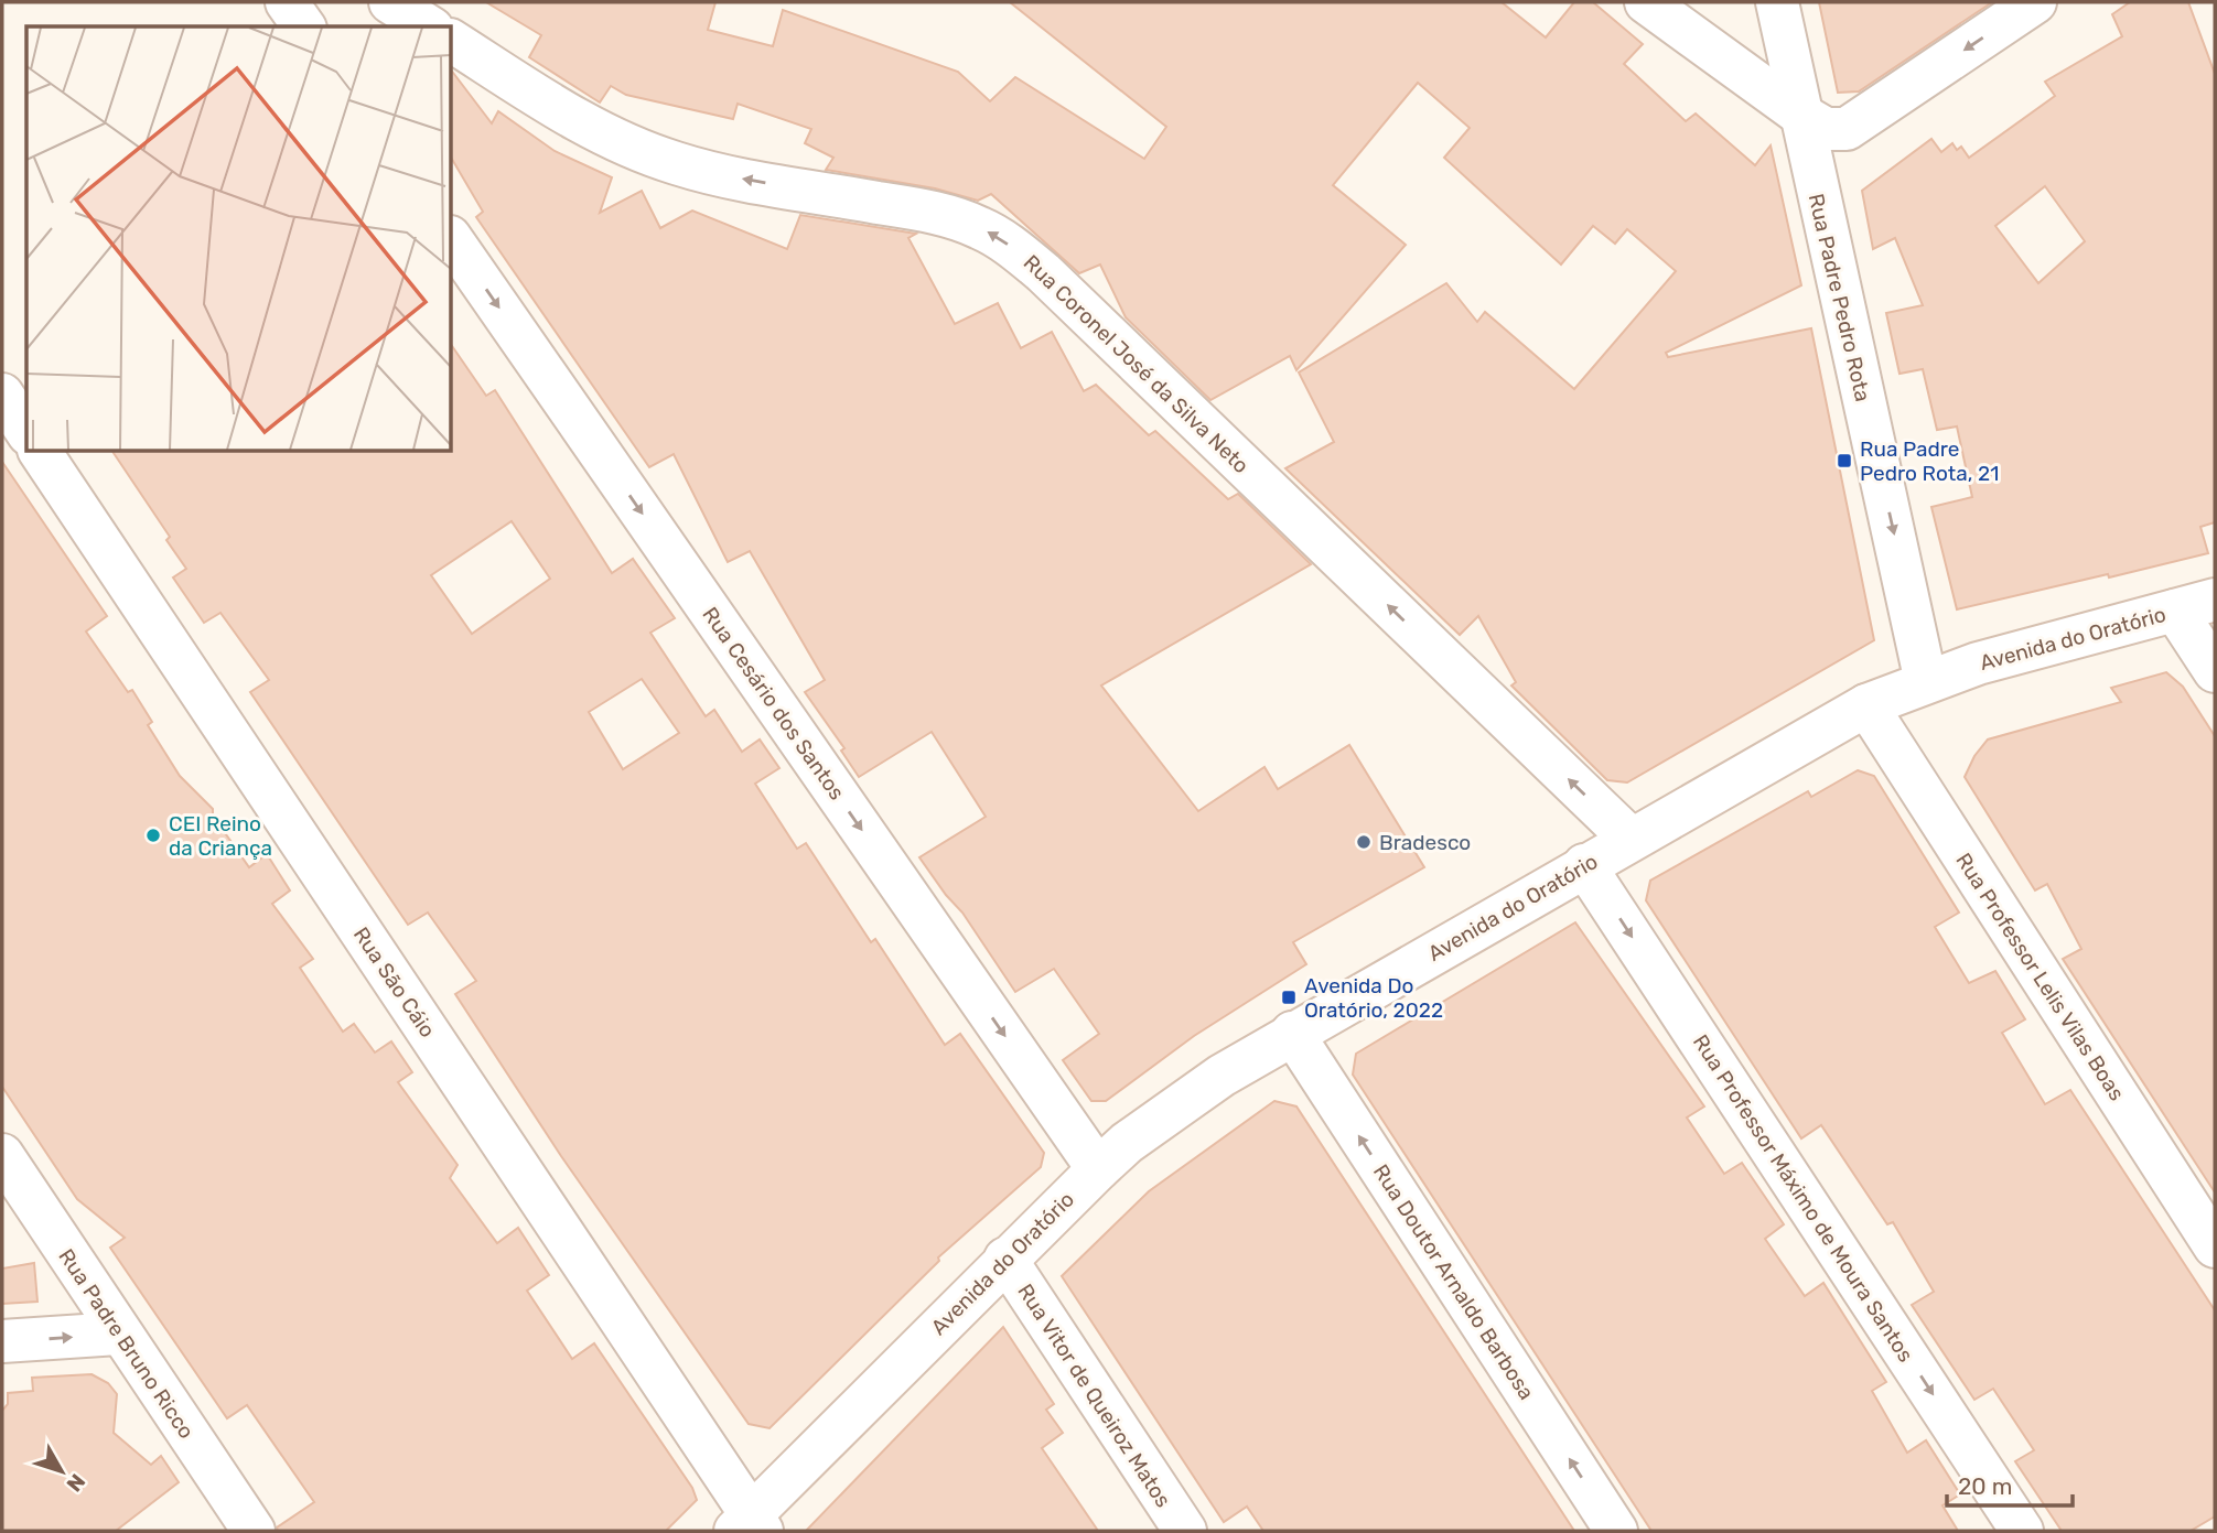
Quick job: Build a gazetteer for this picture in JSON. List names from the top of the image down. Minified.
{"streets":{"street":["Rua Padre Pedro Rota","Rua Coronel José da Silva Neto","Avenida do Oratório","Rua Cesário dos Santos","Rua Professor Lelis Vilas Boas","Rua São Cáio","Rua Professor Máximo de Moura Santos","Rua Doutor Arnaldo Barbosa","Rua Padre Bruno Ricco","Rua Vitor de Queiroz Matos"]},"crossings":[["Rua Padre Pedro Rota","Avenida do Oratório"],["Rua Coronel José da Silva Neto","Avenida do Oratório"],["Avenida do Oratório","Rua Cesário dos Santos"],["Avenida do Oratório","Rua Professor Lelis Vilas Boas"],["Avenida do Oratório","Rua São Cáio"],["Avenida do Oratório","Rua Professor Máximo de Moura Santos"],["Avenida do Oratório","Rua Doutor Arnaldo Barbosa"],["Avenida do Oratório","Rua Vitor de Queiroz Matos"]],"one_way":["Rua Padre Pedro Rota","Rua Coronel José da Silva Neto","Rua Cesário dos Santos","Rua Professor Máximo de Moura Santos","Rua Doutor Arnaldo Barbosa"],"places":{"transit":["Rua Padre Pedro Rota, 21","Avenida Do Oratório, 2022"],"other":["CEI Reino da Criança","Bradesco"]},"scale_bar":"20 m","north":"bottom right"}
